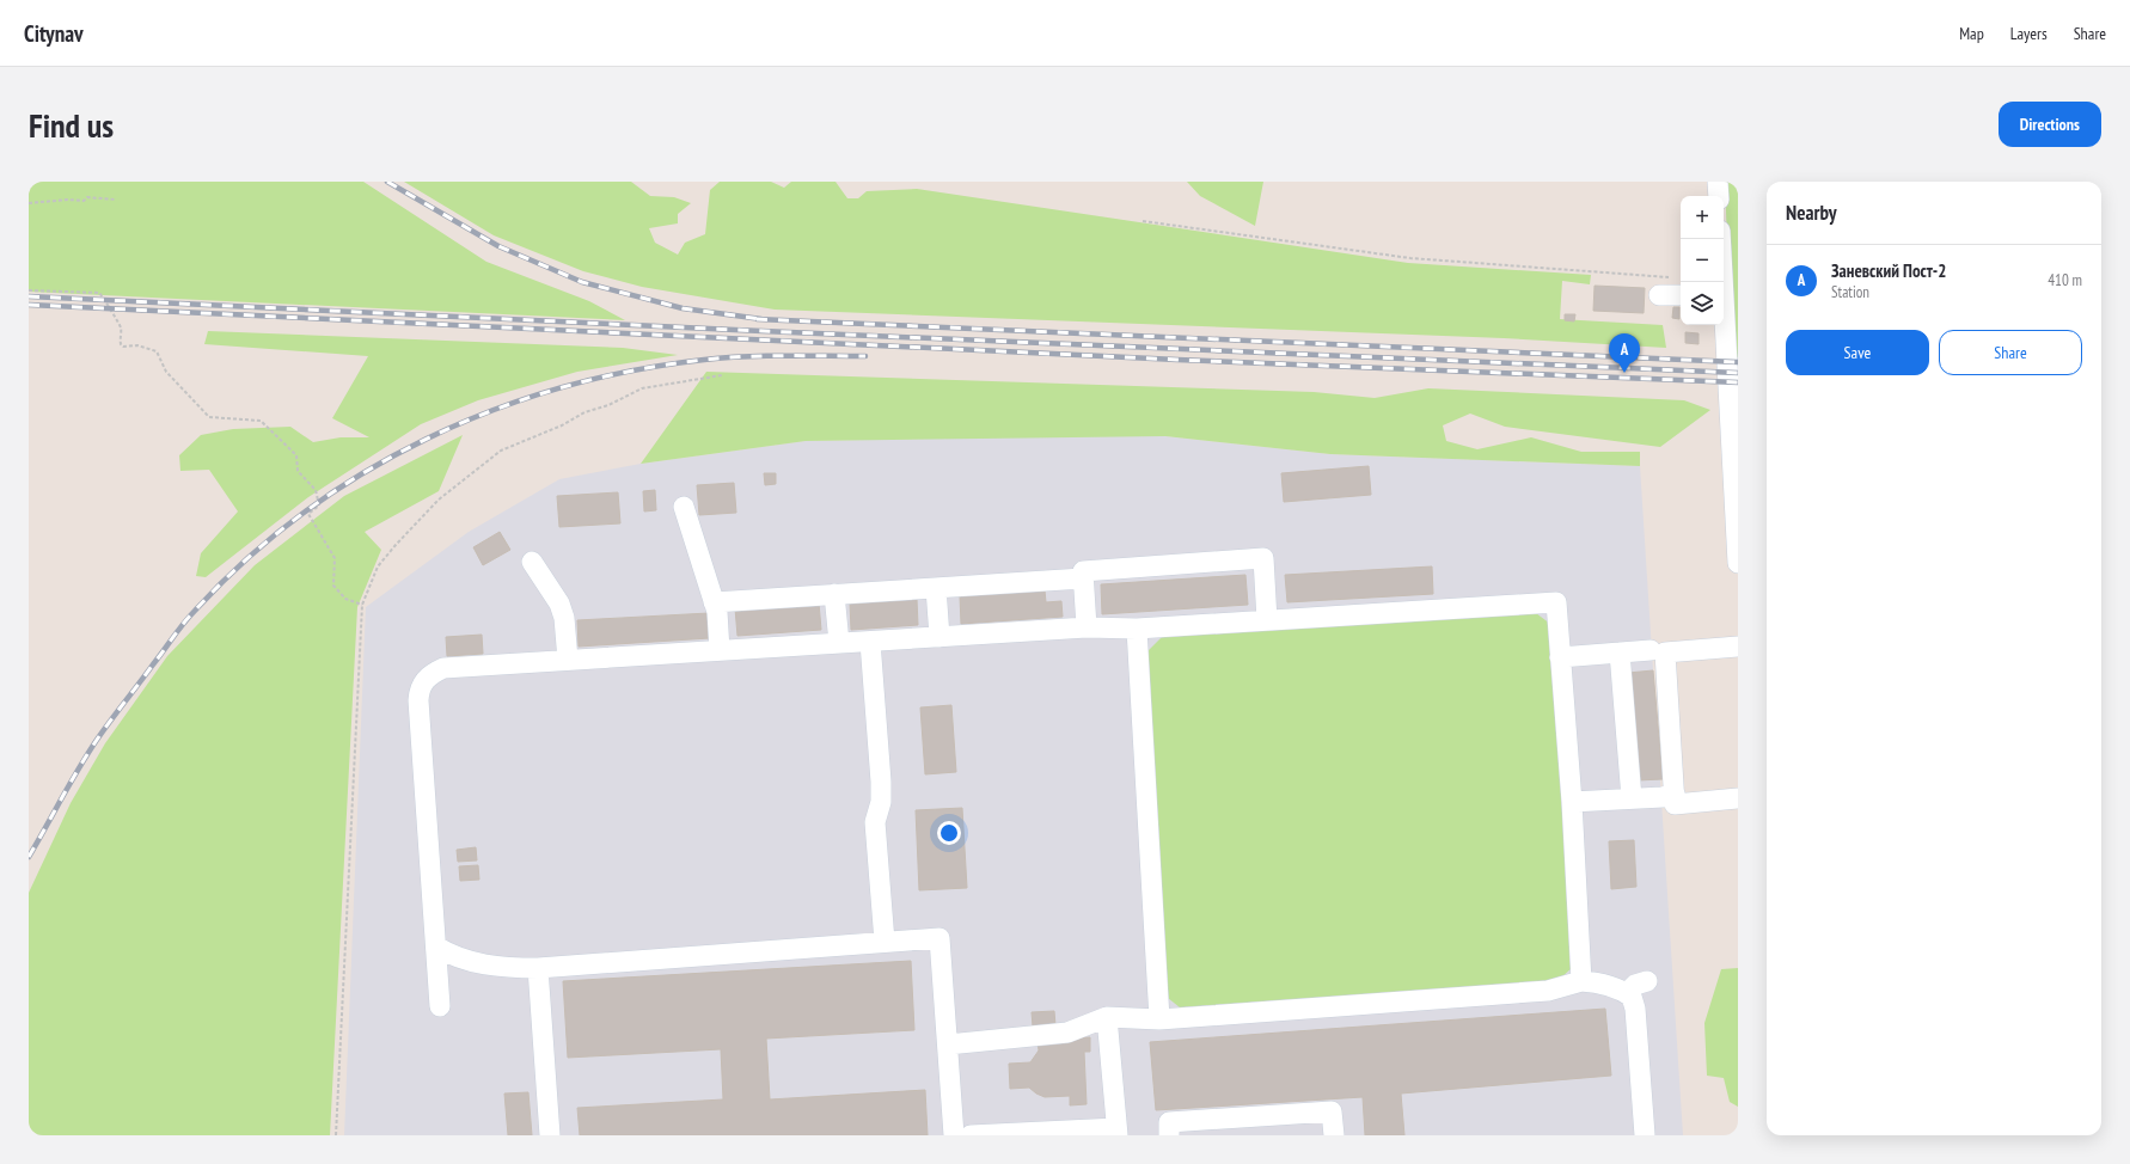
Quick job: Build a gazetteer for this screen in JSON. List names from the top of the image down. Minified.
{"page":{"header":"Citynav","nav":["Map","Layers","Share"],"buttons":["Directions",["Save","Share"]],"title":"Find us","heading":"Nearby","map_buttons":["+","−"],"list":[{"mark":"A","name":"Заневский Пост-2","note":"Station","value":"410 m"}],"pins":"A"}}
